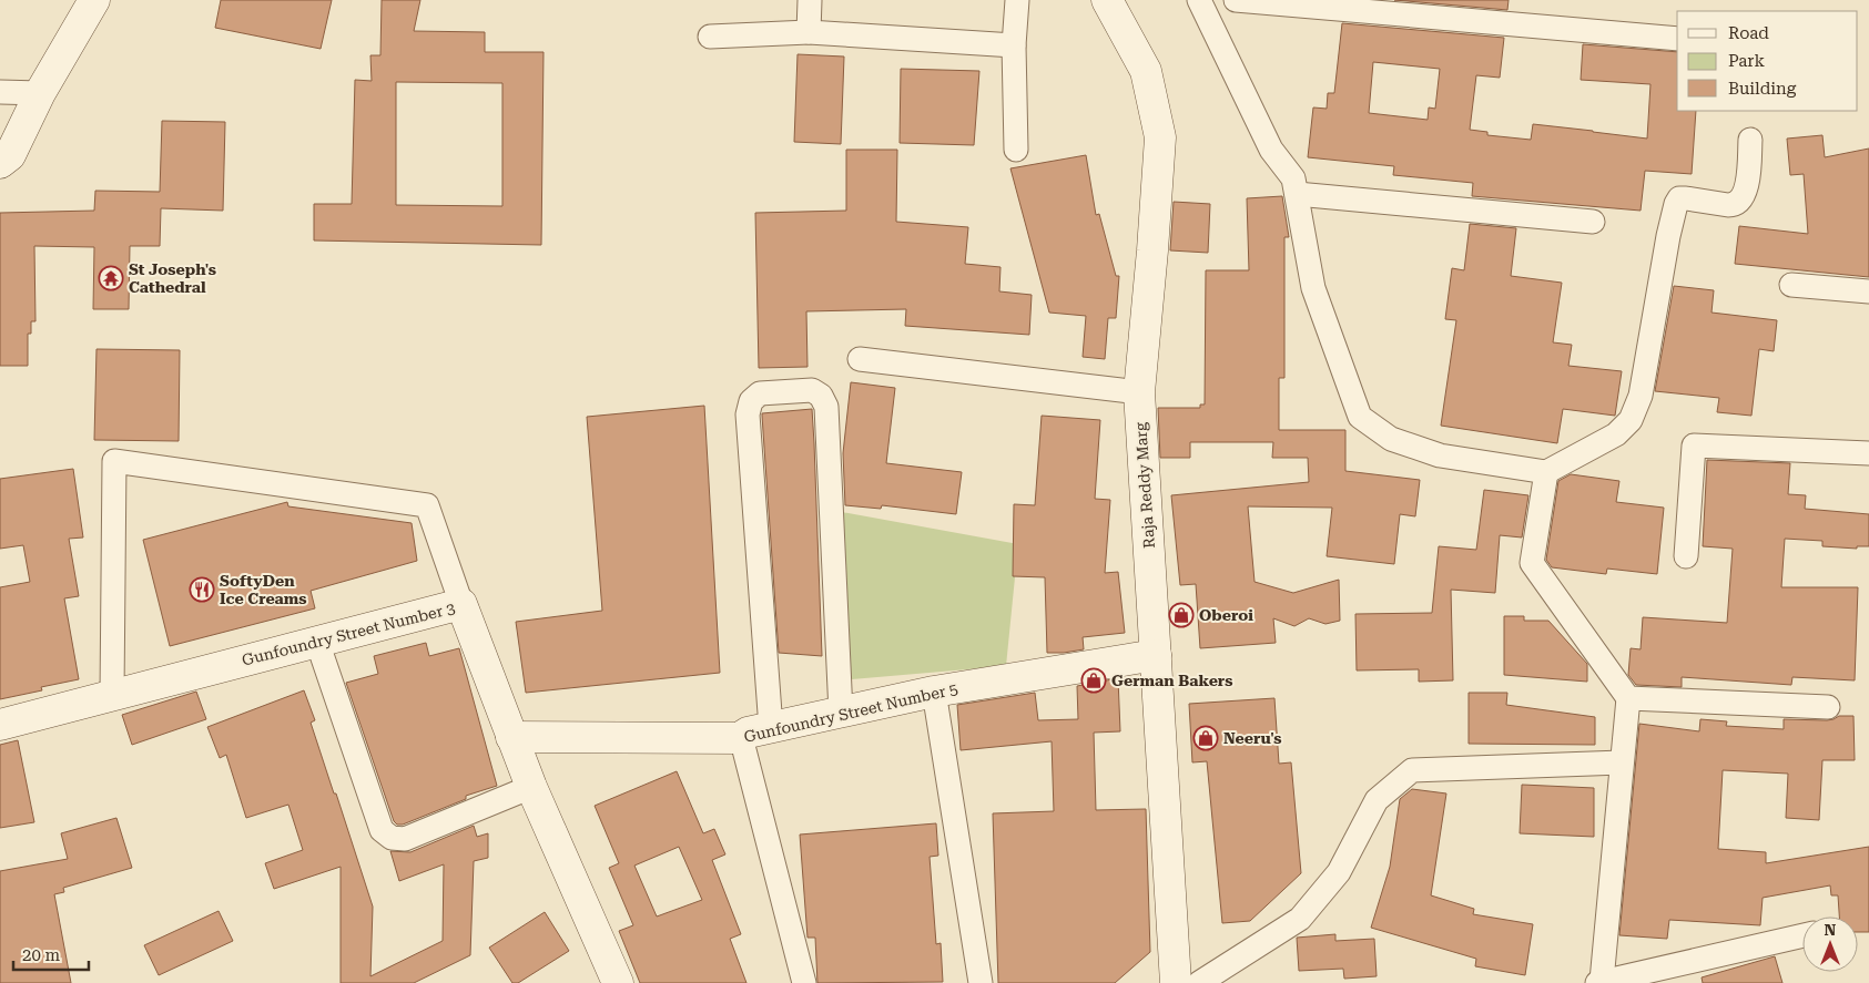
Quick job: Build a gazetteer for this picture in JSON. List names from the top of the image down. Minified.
{"streets":{"street":["Raja Reddy Marg","Gunfoundry Street Number 3","Gunfoundry Street Number 5"]},"crossings":[["Raja Reddy Marg","Gunfoundry Street Number 5"],["Gunfoundry Street Number 3","Gunfoundry Street Number 5"]],"places":{"temple":["St Joseph's Cathedral"],"restaurant":["SoftyDen Ice Creams"],"shop":["Oberoi","German Bakers","Neeru's"]},"legend":["Road","Park","Building"],"scale_bar":"20 m","north":"top"}
